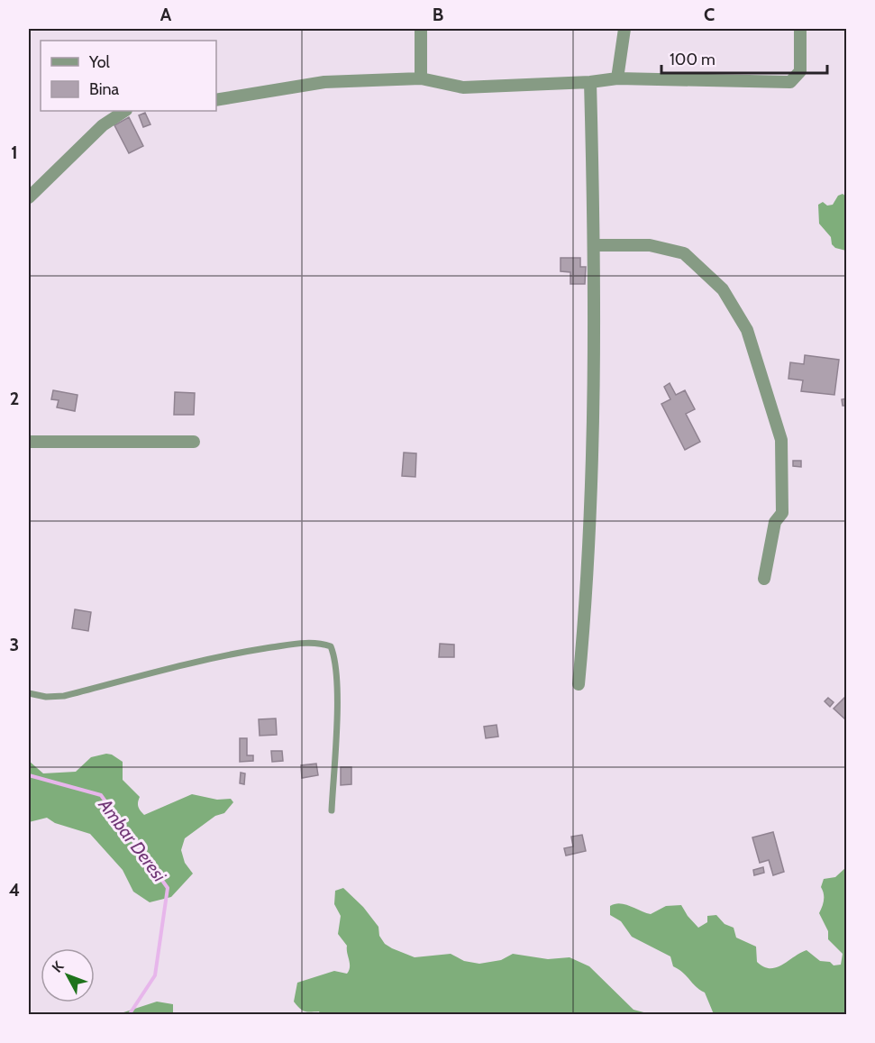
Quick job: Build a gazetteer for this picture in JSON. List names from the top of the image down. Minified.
{"water":["Ambar Deresi"],"legend":["Yol","Bina"],"scale_bar":"100 m","north":"top left","grid":{"columns":["A","B","C"],"rows":["1","2","3","4"]}}
